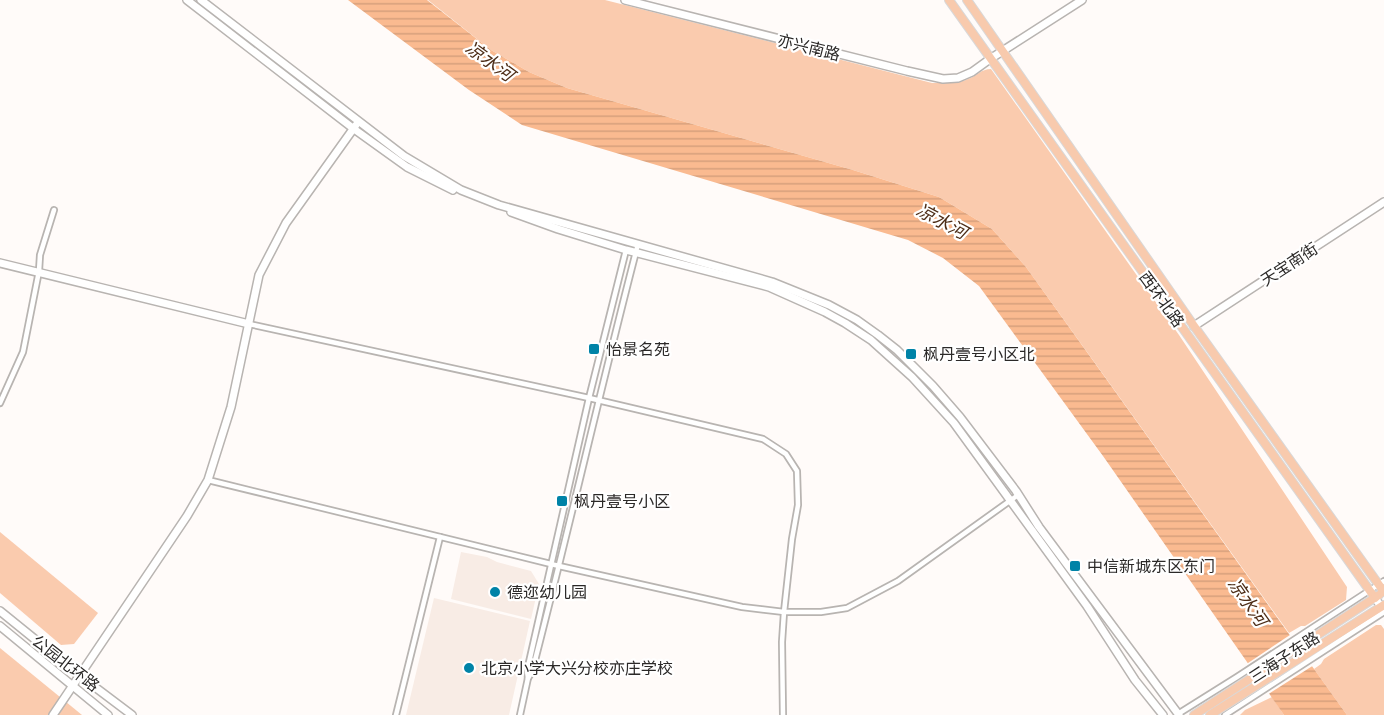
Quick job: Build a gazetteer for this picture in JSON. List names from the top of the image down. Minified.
{"streets":{"main road":["西环北路","三海子东路"],"street":["亦兴南路","天宝南街","公园北环路"]},"crossings":[["亦兴南路","西环北路"],["天宝南街","西环北路"],["西环北路","三海子东路"]],"water":["凉水河"],"places":{"transit":["怡景名苑","枫丹壹号小区北","枫丹壹号小区","中信新城东区东门"],"other":["德迩幼儿园","北京小学大兴分校亦庄学校"]}}
